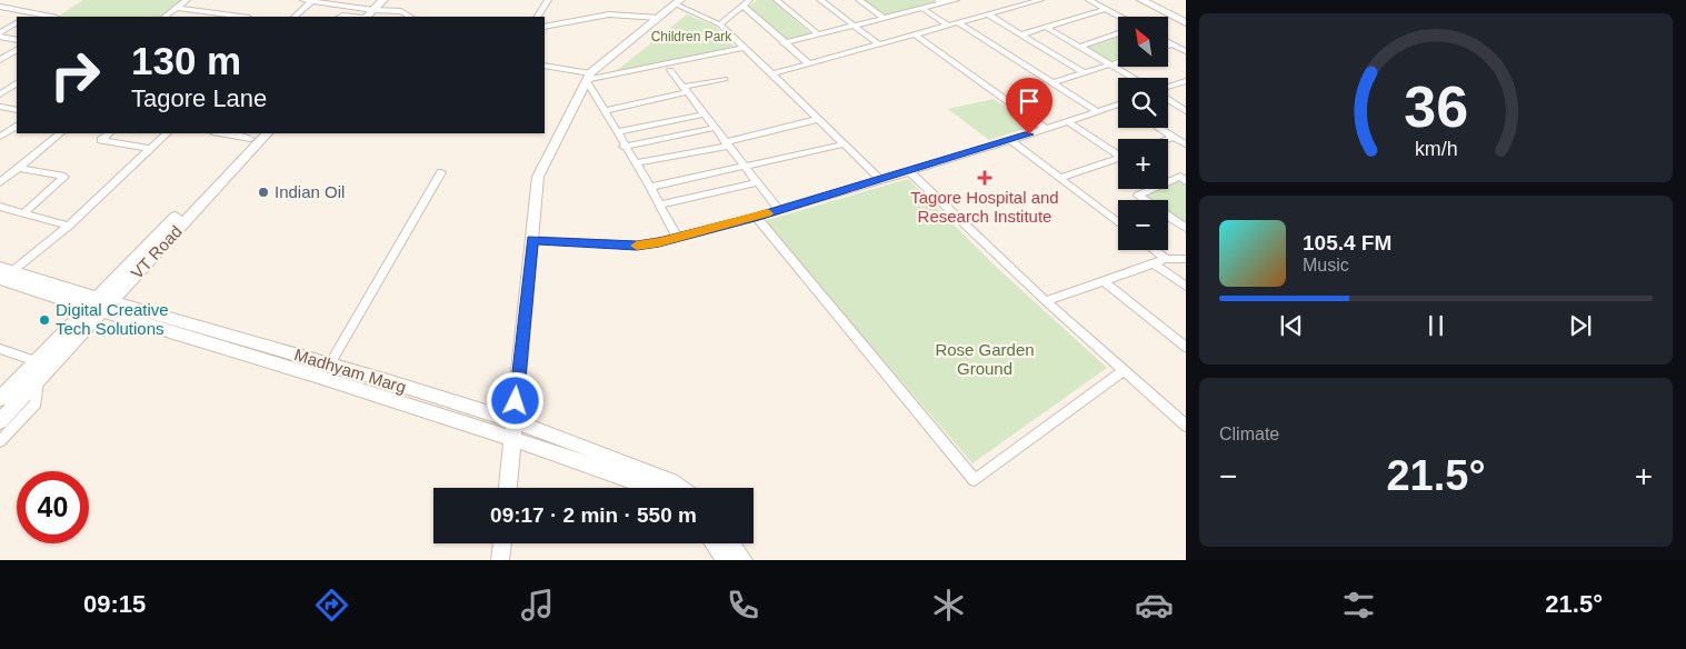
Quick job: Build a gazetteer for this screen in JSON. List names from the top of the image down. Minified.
{"streets":{"street":["VT Road","Madhyam Marg"]},"crossings":[["VT Road","Madhyam Marg"]],"parks":["Children Park","Rose Garden Ground"],"places":{"health":["Tagore Hospital and Research Institute"],"other":["Indian Oil","Digital Creative Tech Solutions"]},"north":"top left","page":{"map_buttons":["+","−"],"turn":["130 m","Tagore Lane"],"song":["105.4 FM","Music"],"tile":"Climate","heat":["−","21.5°","+"],"limit":"40","trip":"09:17 · 2 min · 550 m","tabs":["09:15","21.5°"],"gauge":["36","km/h"]}}
